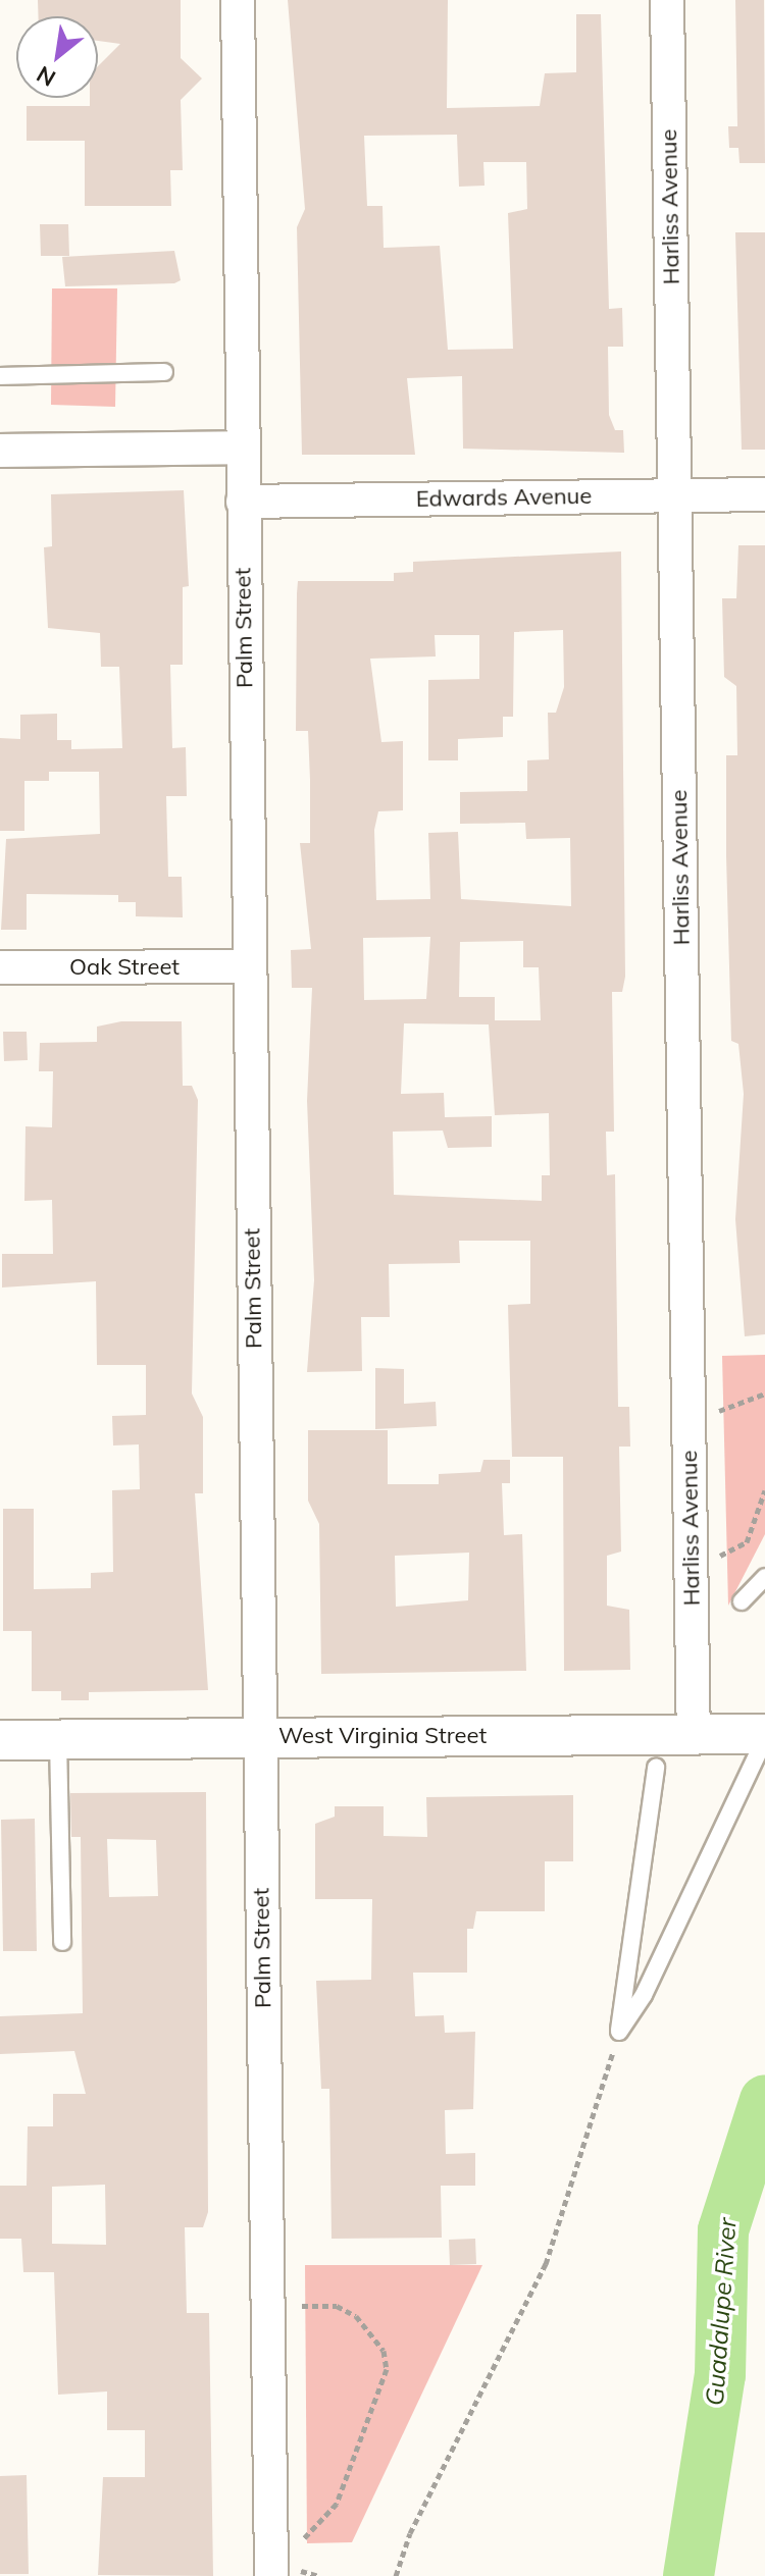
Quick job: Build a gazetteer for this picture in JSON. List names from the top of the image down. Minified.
{"streets":{"street":["Harliss Avenue","Edwards Avenue","Palm Street","Oak Street","West Virginia Street"]},"crossings":[["Harliss Avenue","Edwards Avenue"],["Harliss Avenue","West Virginia Street"],["Edwards Avenue","Palm Street"],["Palm Street","Oak Street"],["Palm Street","West Virginia Street"]],"water":["Guadalupe River"],"north":"bottom left"}
